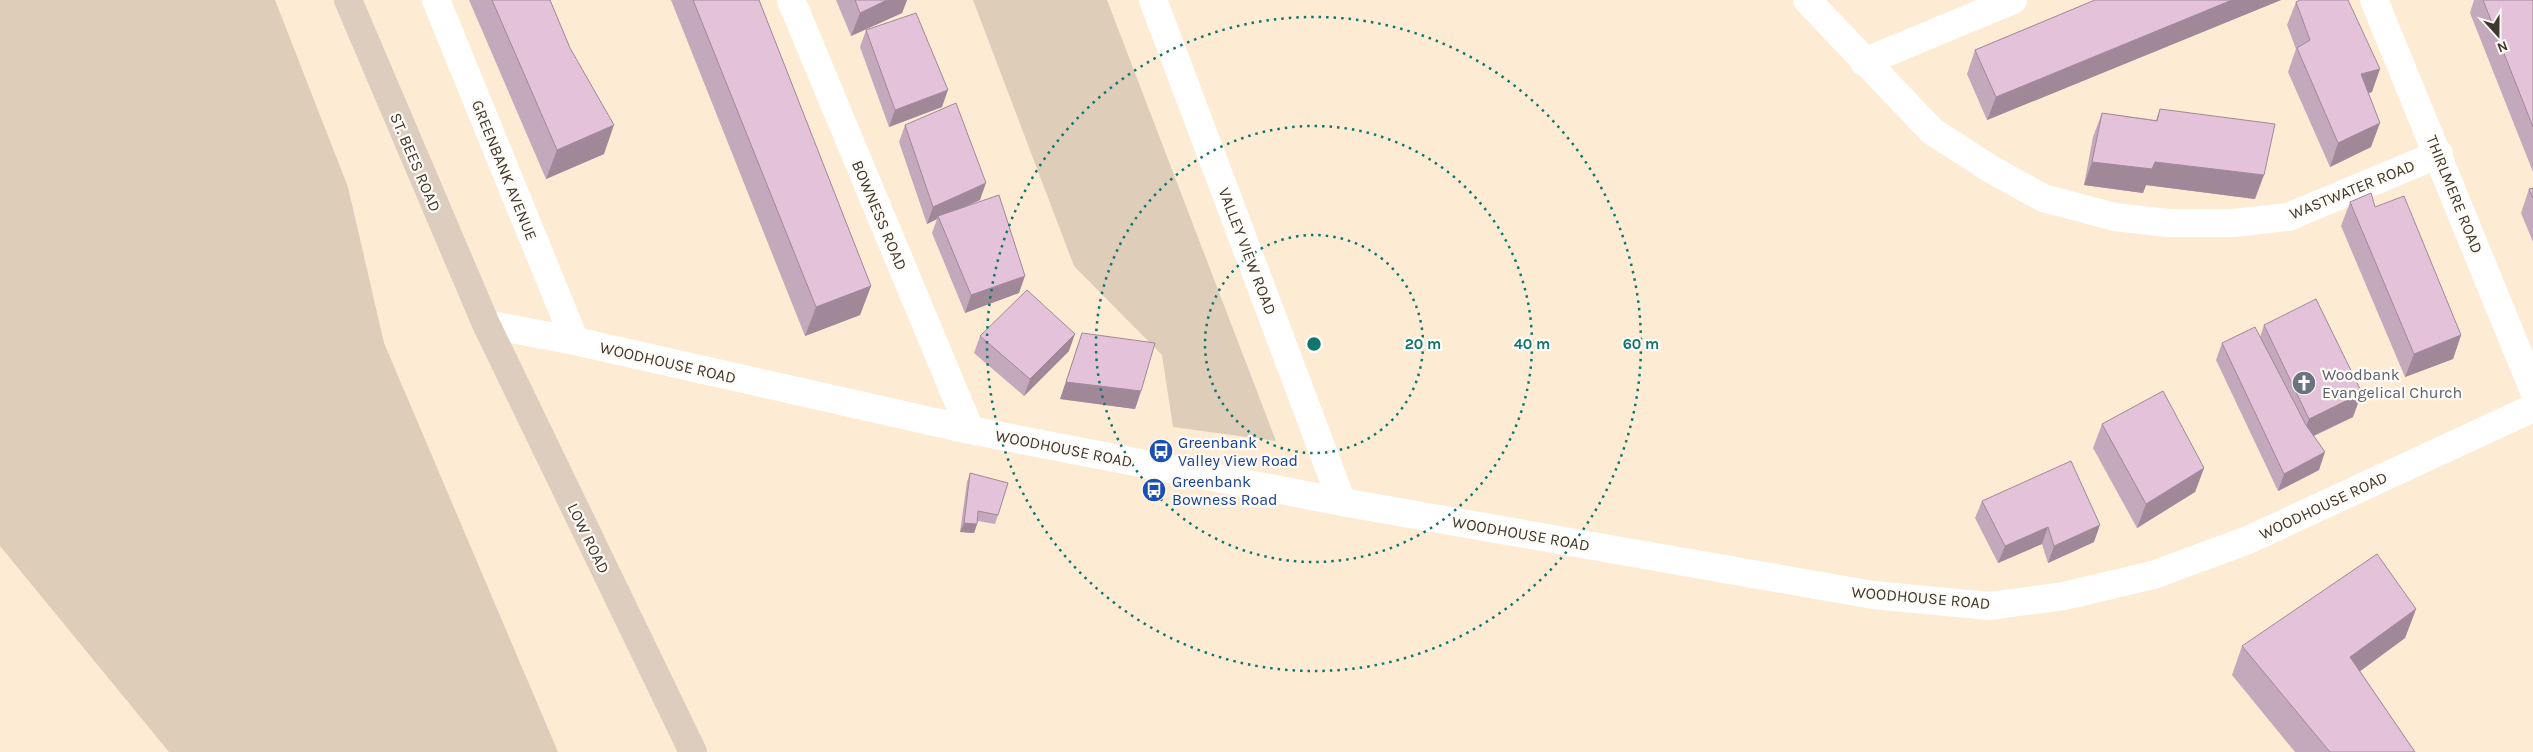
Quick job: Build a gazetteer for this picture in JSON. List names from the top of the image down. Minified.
{"streets":{"main road":["ST. BEES ROAD","LOW ROAD"],"street":["GREENBANK AVENUE","WASTWATER ROAD","THIRLMERE ROAD","BOWNESS ROAD","VALLEY VIEW ROAD","WOODHOUSE ROAD"]},"crossings":[["ST. BEES ROAD","WOODHOUSE ROAD"],["ST. BEES ROAD","LOW ROAD"],["GREENBANK AVENUE","WOODHOUSE ROAD"],["WASTWATER ROAD","THIRLMERE ROAD"],["BOWNESS ROAD","WOODHOUSE ROAD"],["VALLEY VIEW ROAD","WOODHOUSE ROAD"],["WOODHOUSE ROAD","LOW ROAD"]],"places":{"church":["Woodbank Evangelical Church"],"bus stop":["Greenbank Valley View Road","Greenbank Bowness Road"]},"north":"bottom","rings":["20 m","40 m","60 m"]}
